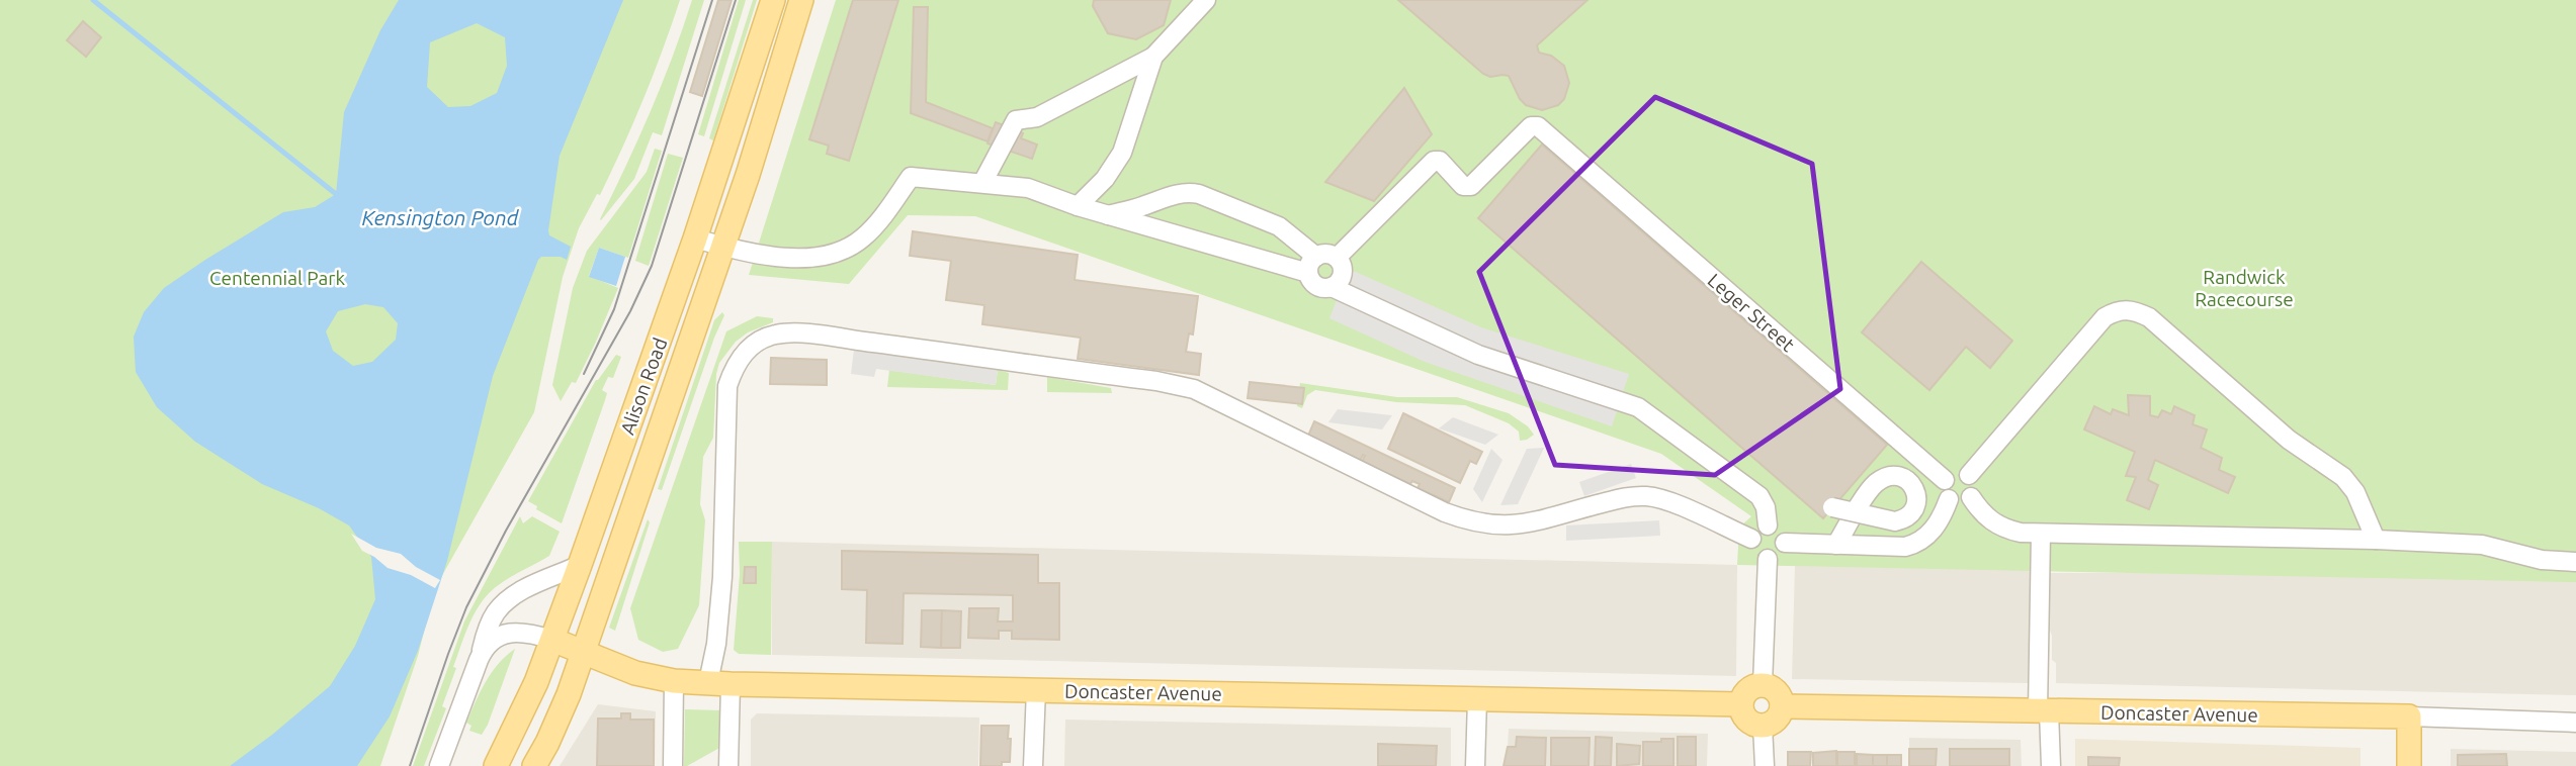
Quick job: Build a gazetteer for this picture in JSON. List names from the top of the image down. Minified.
{"streets":{"main road":["Alison Road","Doncaster Avenue"],"street":["Leger Street"]},"crossings":[["Alison Road","Doncaster Avenue"]],"water":["Kensington Pond"],"parks":["Randwick Racecourse","Centennial Park"]}
